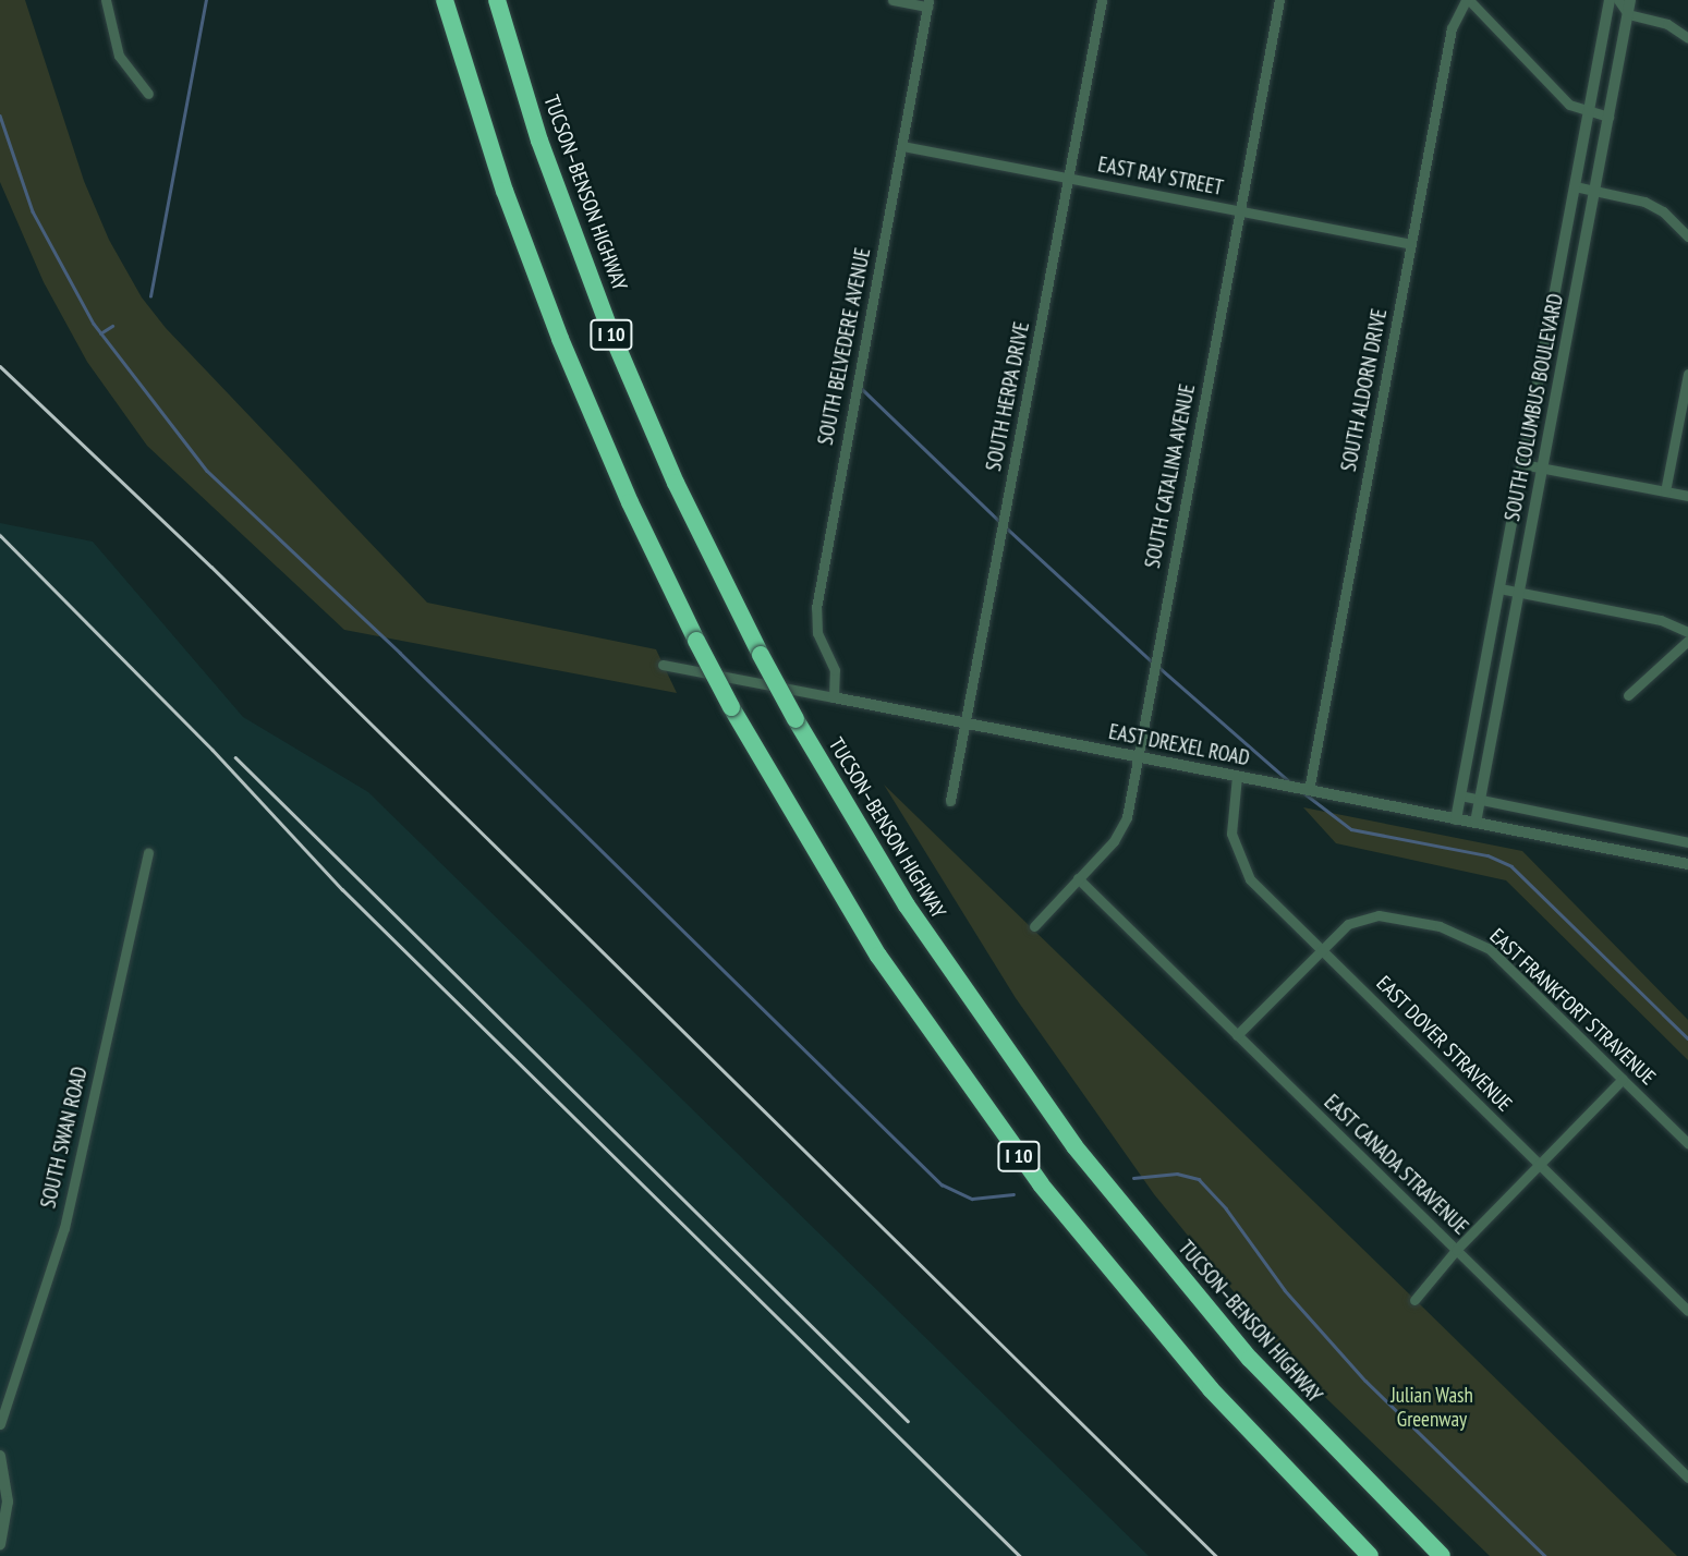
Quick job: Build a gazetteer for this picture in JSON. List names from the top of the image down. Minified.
{"streets":{"highway":["TUCSON–BENSON HIGHWAY","I 10"],"street":["EAST RAY STREET","SOUTH BELVEDERE AVENUE","SOUTH ALDORN DRIVE","SOUTH HERPA DRIVE","SOUTH COLUMBUS BOULEVARD","SOUTH CATALINA AVENUE","EAST DREXEL ROAD","EAST FRANKFORT STRAVENUE","EAST DOVER STRAVENUE","SOUTH SWAN ROAD","EAST CANADA STRAVENUE"]},"crossings":[["EAST RAY STREET","SOUTH BELVEDERE AVENUE"],["EAST RAY STREET","SOUTH ALDORN DRIVE"],["EAST RAY STREET","SOUTH HERPA DRIVE"],["EAST RAY STREET","SOUTH CATALINA AVENUE"],["SOUTH BELVEDERE AVENUE","EAST DREXEL ROAD"],["SOUTH ALDORN DRIVE","EAST DREXEL ROAD"],["SOUTH HERPA DRIVE","EAST DREXEL ROAD"],["SOUTH COLUMBUS BOULEVARD","EAST DREXEL ROAD"],["SOUTH CATALINA AVENUE","EAST DREXEL ROAD"],["SOUTH CATALINA AVENUE","EAST CANADA STRAVENUE"],["EAST DREXEL ROAD","EAST DOVER STRAVENUE"],["EAST FRANKFORT STRAVENUE","EAST DOVER STRAVENUE"],["EAST FRANKFORT STRAVENUE","EAST CANADA STRAVENUE"]],"parks":["Julian Wash Greenway"]}
